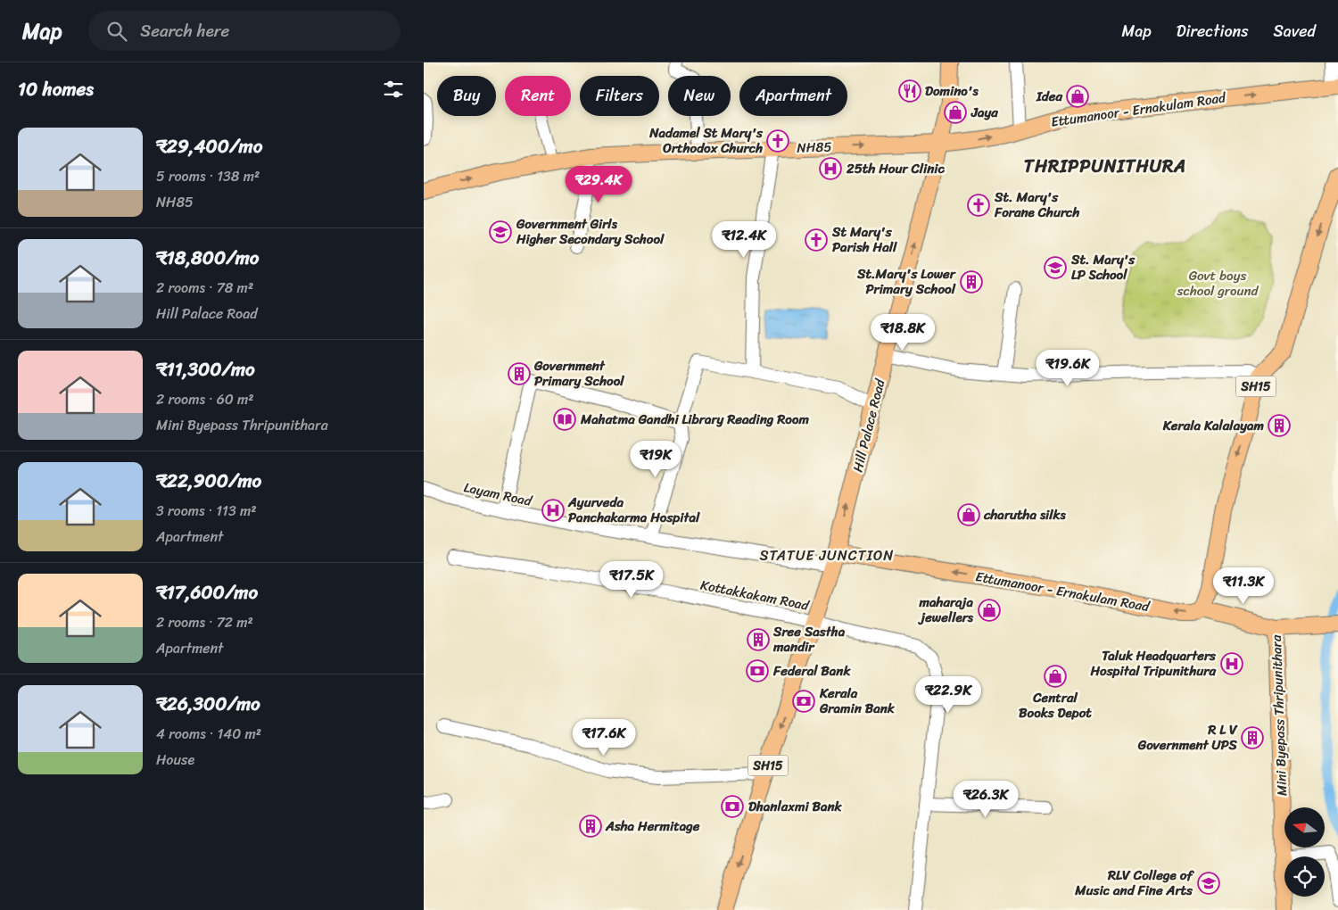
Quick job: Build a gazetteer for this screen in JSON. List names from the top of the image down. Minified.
{"streets":{"main road":["Ettumanoor - Ernakulam Road","NH85","SH15","Hill Palace Road","Mini Byepass Thripunithara"],"street":["Layam Road","Kottakkakam Road"]},"crossings":[["Ettumanoor - Ernakulam Road","NH85"],["Ettumanoor - Ernakulam Road","SH15"],["Ettumanoor - Ernakulam Road","Hill Palace Road"],["Ettumanoor - Ernakulam Road","Layam Road"],["Ettumanoor - Ernakulam Road","Mini Byepass Thripunithara"],["NH85","Hill Palace Road"],["SH15","Hill Palace Road"],["SH15","Layam Road"],["SH15","Kottakkakam Road"],["SH15","Mini Byepass Thripunithara"],["Hill Palace Road","Layam Road"]],"one_way":["NH85","Hill Palace Road"],"districts":["THRIPPUNITHURA","STATUE JUNCTION"],"parks":["Govt boys school ground"],"places":{"restaurant":["Domino's"],"shop":["Idea","Jaya","charutha silks","maharaja jewellers","Central Books Depot"],"church":["Nadamel St Mary's Orthodox Church","St. Mary's Forane Church","St Mary's Parish Hall"],"hospital":["25th Hour Clinic","Ayurveda Panchakarma Hospital","Taluk Headquarters Hospital Tripunithura"],"school or university":["Government Girls Higher Secondary School","St. Mary's LP School","RLV College of Music and Fine Arts"],"building":["St.Mary's Lower Primary School","Government Primary School","Kerala Kalalayam","Sree Sastha mandir","R L V Government UPS","Asha Hermitage"],"library":["Mahatma Gandhi Library Reading Room"],"bank":["Federal Bank","Kerala Gramin Bank","Dhanlaxmi Bank"]},"north":"left","page":{"header":"Map","search":"Search here","nav":["Map","Directions","Saved"],"heading":"10 homes","chip":["Buy","Rent","Filters","New","Apartment"],"list":[{"name":"₹29,400/mo","note":"5 rooms · 138 m² · NH85"},{"name":"₹18,800/mo","note":"2 rooms · 78 m² · Hill Palace Road"},{"name":"₹11,300/mo","note":"2 rooms · 60 m² · Mini Byepass Thripunithara"},{"name":"₹22,900/mo","note":"3 rooms · 113 m² · Apartment"},{"name":"₹17,600/mo","note":"2 rooms · 72 m² · Apartment"},{"name":"₹26,300/mo","note":"4 rooms · 140 m² · House"}],"price":["₹29.4K","₹12.4K","₹18.8K","₹19.6K","₹19K","₹17.5K","₹11.3K","₹22.9K","₹17.6K","₹26.3K"]}}
